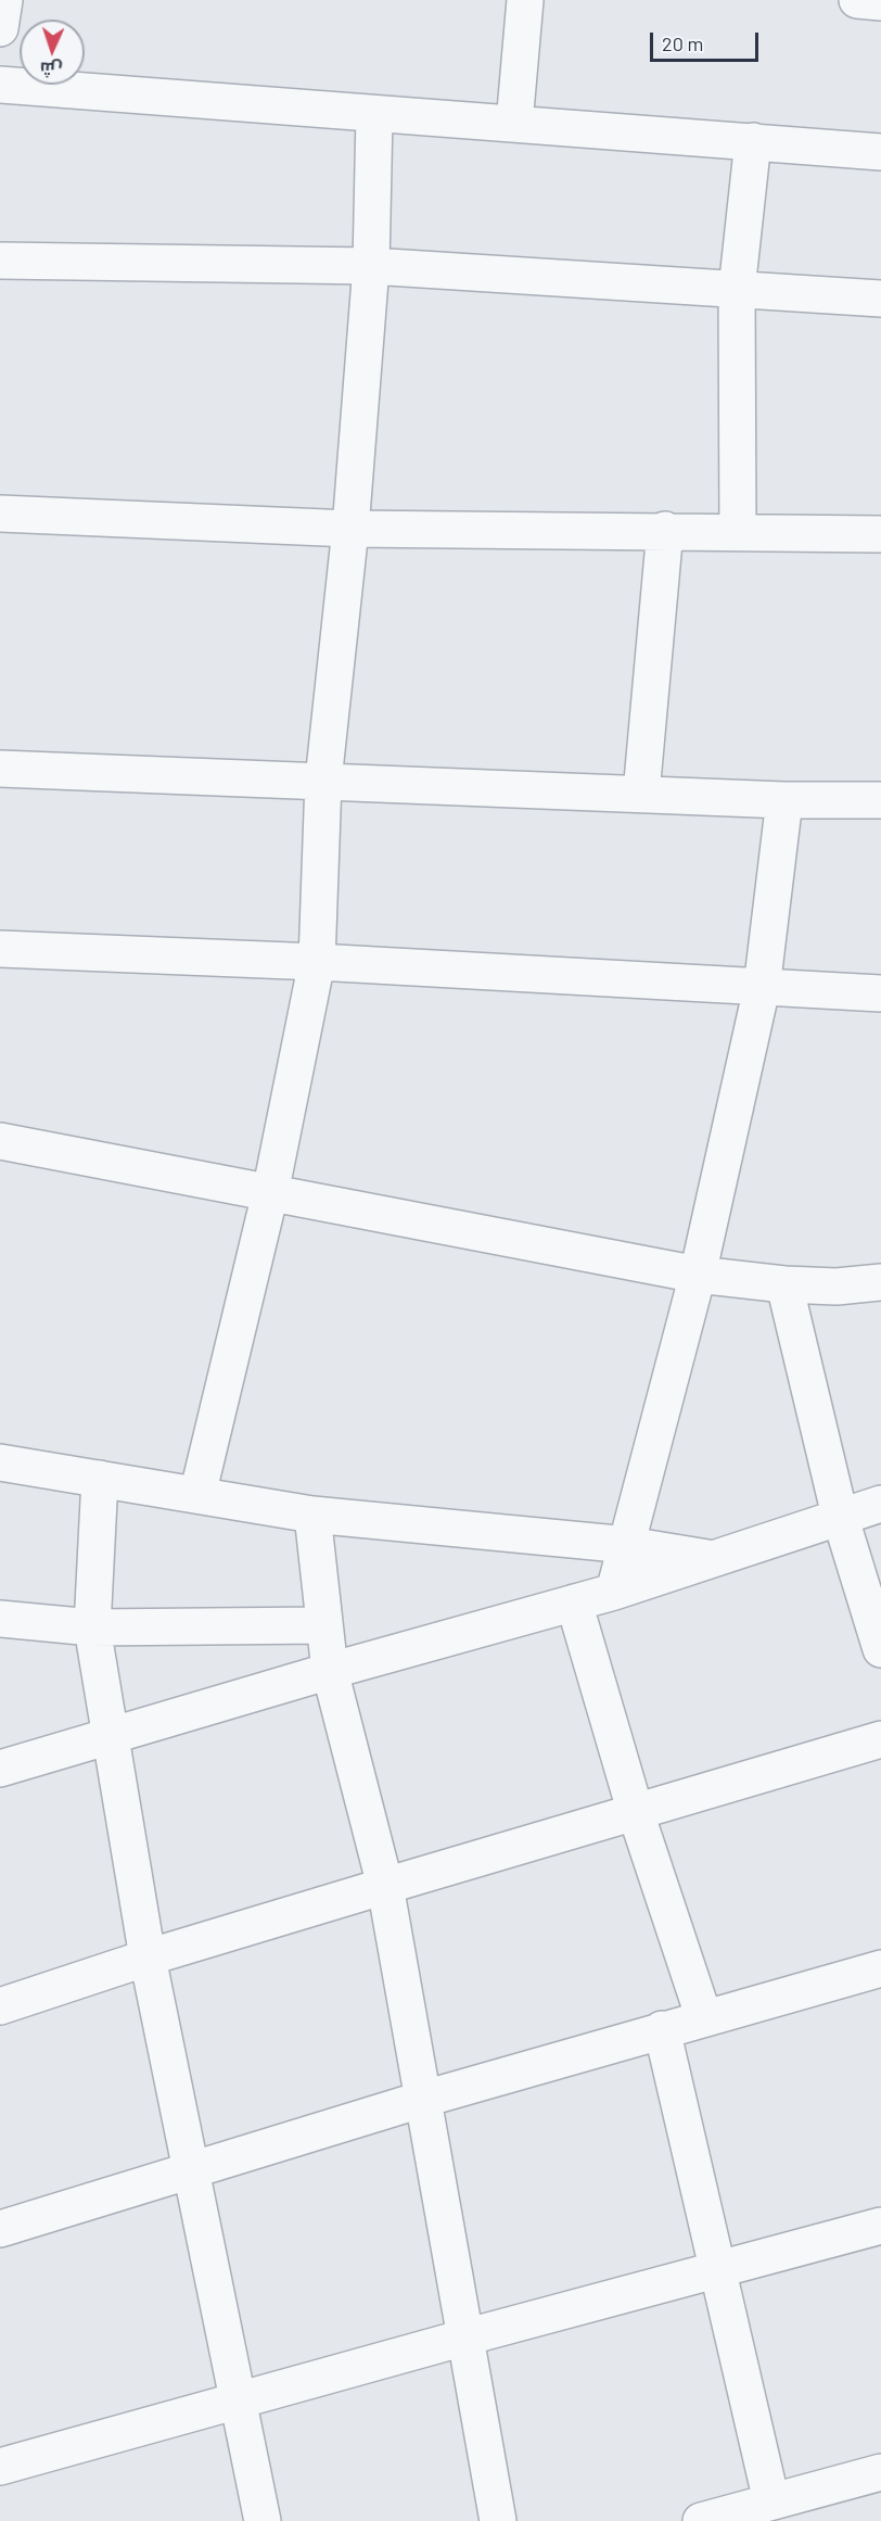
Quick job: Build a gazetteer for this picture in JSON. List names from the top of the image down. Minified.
{"scale_bar":"20 m","north":"bottom"}
